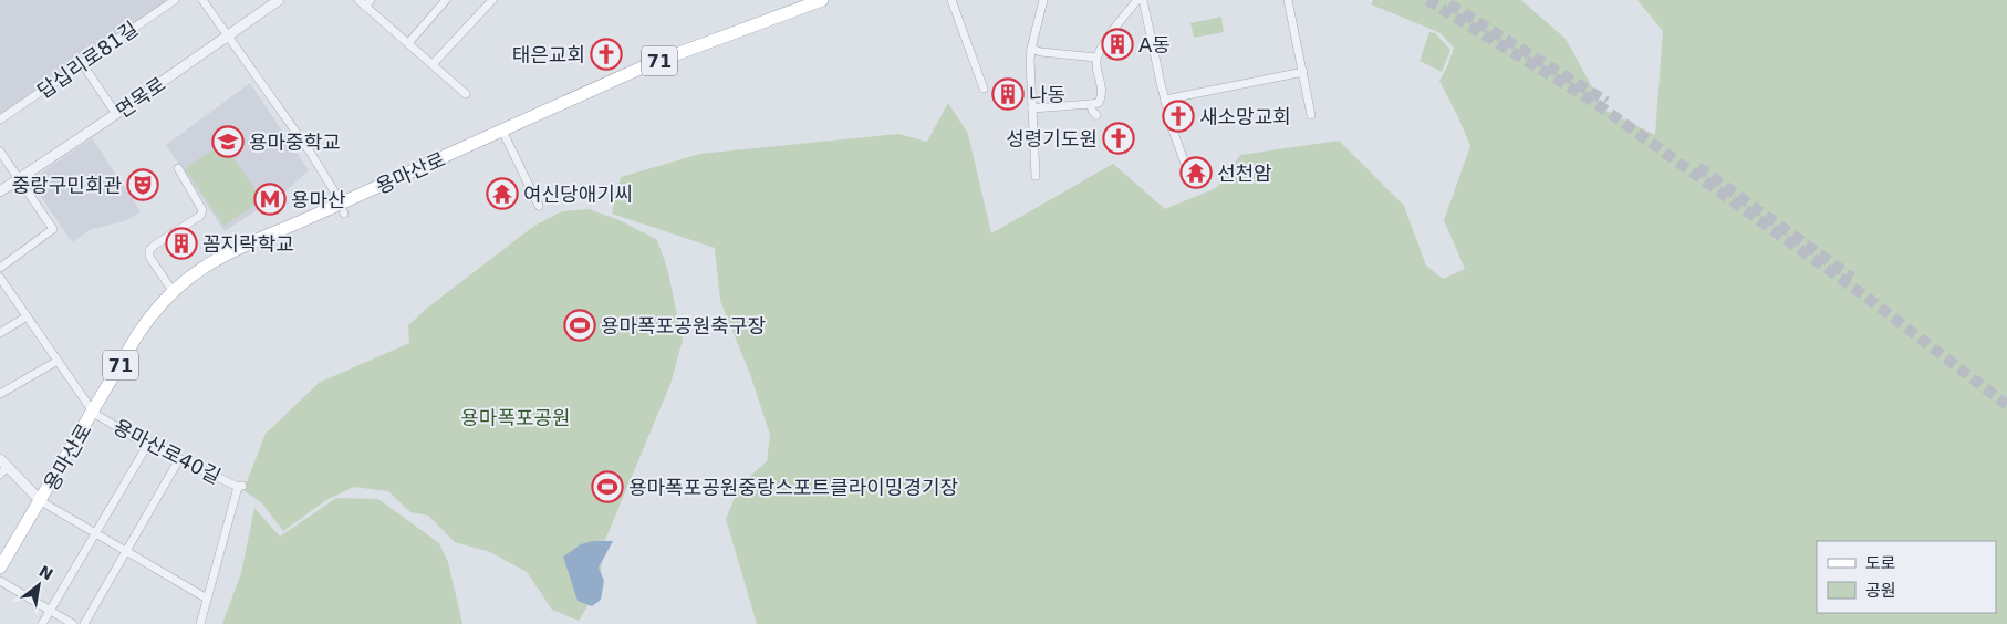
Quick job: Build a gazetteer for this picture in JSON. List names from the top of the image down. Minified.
{"streets":{"main road":["71","용마산로"],"street":["답십리로81길","면목로","용마산로40길"]},"crossings":[["용마산로","용마산로40길"]],"parks":["용마폭포공원"],"places":{"building":["A동","나동","꼼지락학교"],"church":["태은교회","새소망교회","성령기도원"],"school or university":["용마중학교"],"temple":["선천암","여신당애기씨"],"theatre":["중랑구민회관"],"metro station":["용마산"],"sports":["용마폭포공원축구장","용마폭포공원중랑스포트클라이밍경기장"]},"legend":["도로","공원"],"north":"top right"}
